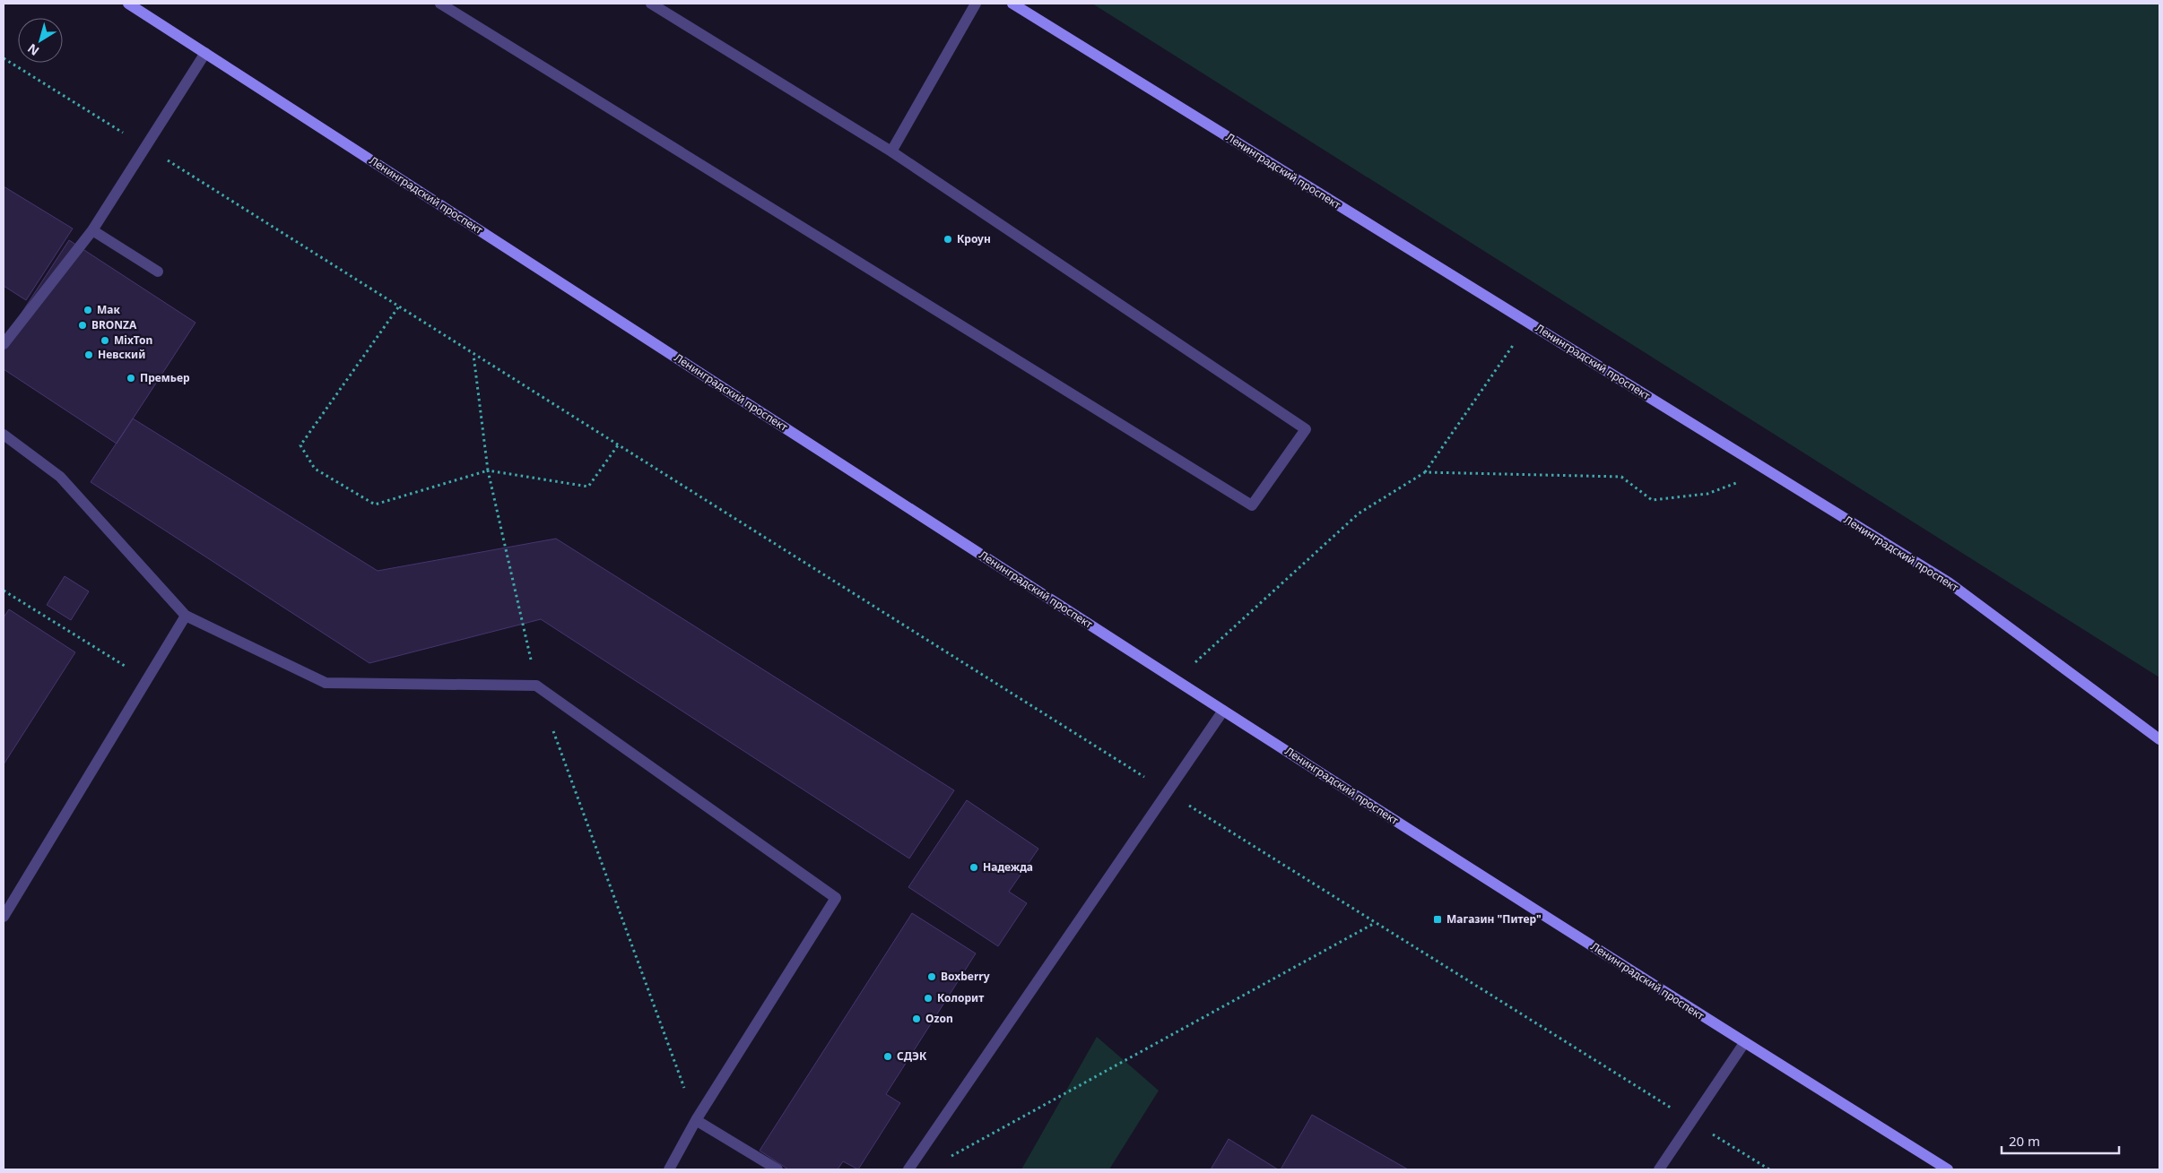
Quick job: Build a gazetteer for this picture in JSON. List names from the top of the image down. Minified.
{"streets":{"main road":["Ленинградский проспект"]},"places":{"other":["Кроун","Мак","BRONZA","MixTon","Невский","Премьер","Надежда","Boxberry","Колорит","Ozon","СДЭК"],"transit":["Магазин \"Питер\""]},"scale_bar":"20 m","north":"bottom left"}
